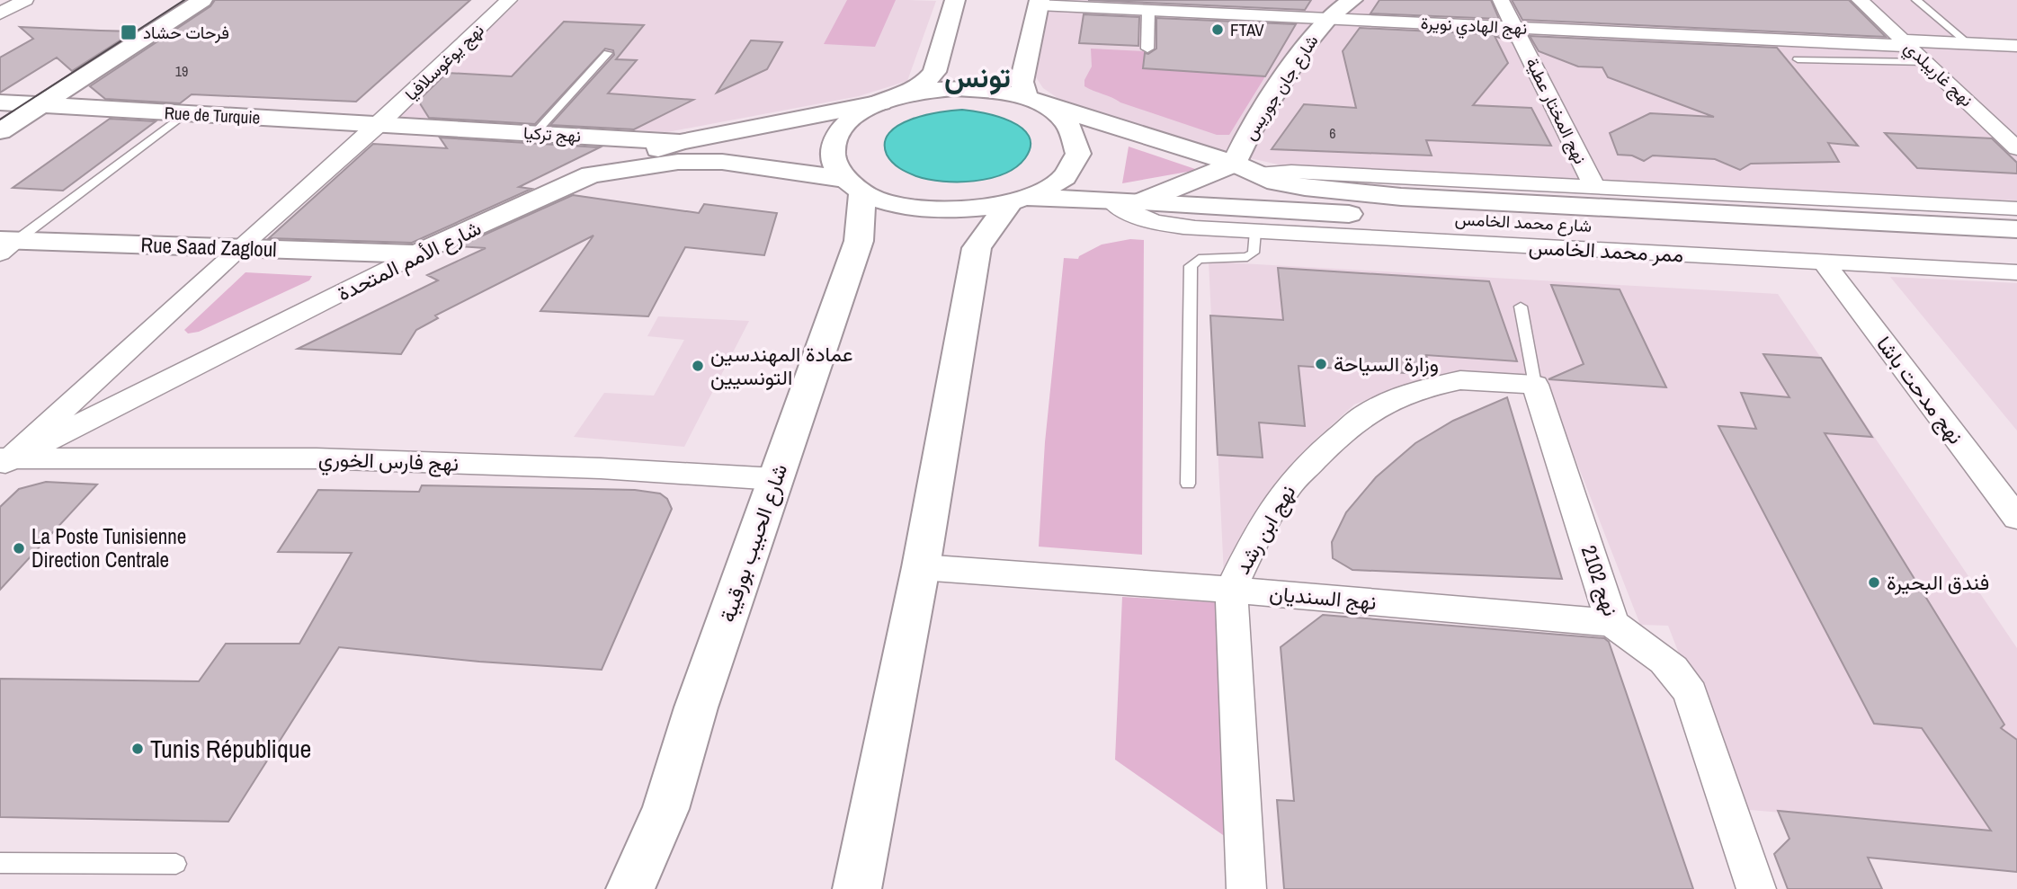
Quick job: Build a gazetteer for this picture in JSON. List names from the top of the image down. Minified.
{"streets":{"main road":["شارع جان جوريس","Rue de Turquie","نهج تركيا","شارع محمد الخامس","Rue Saad Zagloul","شارع الأمم المتحدة","شارع الحبيب بورقيبة"],"street":["نهج الهادي نويرة","نهج يوغوسلافيا","نهج غاريبلدي","نهج المختار عطية","ممر محمد الخامس","نهج مدحت باشا","نهج فارس الخوري","نهج ابن رشد","نهج 2102","نهج السنديان"]},"crossings":[["نهج الهادي نويرة","نهج غاريبلدي"],["نهج الهادي نويرة","شارع جان جوريس"],["نهج الهادي نويرة","نهج المختار عطية"],["نهج يوغوسلافيا","Rue de Turquie"],["نهج يوغوسلافيا","Rue Saad Zagloul"],["نهج يوغوسلافيا","شارع الأمم المتحدة"],["نهج يوغوسلافيا","نهج فارس الخوري"],["شارع جان جوريس","شارع محمد الخامس"],["نهج المختار عطية","شارع محمد الخامس"],["Rue de Turquie","نهج تركيا"],["شارع محمد الخامس","ممر محمد الخامس"],["شارع محمد الخامس","شارع الأمم المتحدة"],["Rue Saad Zagloul","شارع الأمم المتحدة"],["ممر محمد الخامس","نهج مدحت باشا"],["شارع الأمم المتحدة","نهج فارس الخوري"],["شارع الأمم المتحدة","شارع الحبيب بورقيبة"],["نهج فارس الخوري","شارع الحبيب بورقيبة"],["نهج ابن رشد","نهج 2102"],["نهج ابن رشد","نهج السنديان"],["نهج 2102","نهج السنديان"]],"districts":["تونس"],"places":{"other":["FTAV","وزارة السياحة","عمادة المهندسين التونسيين","La Poste Tunisienne Direction Centrale","فندق البحيرة","Tunis République"],"transit":["فرحات حشاد"]},"house_numbers":["19","6"]}
